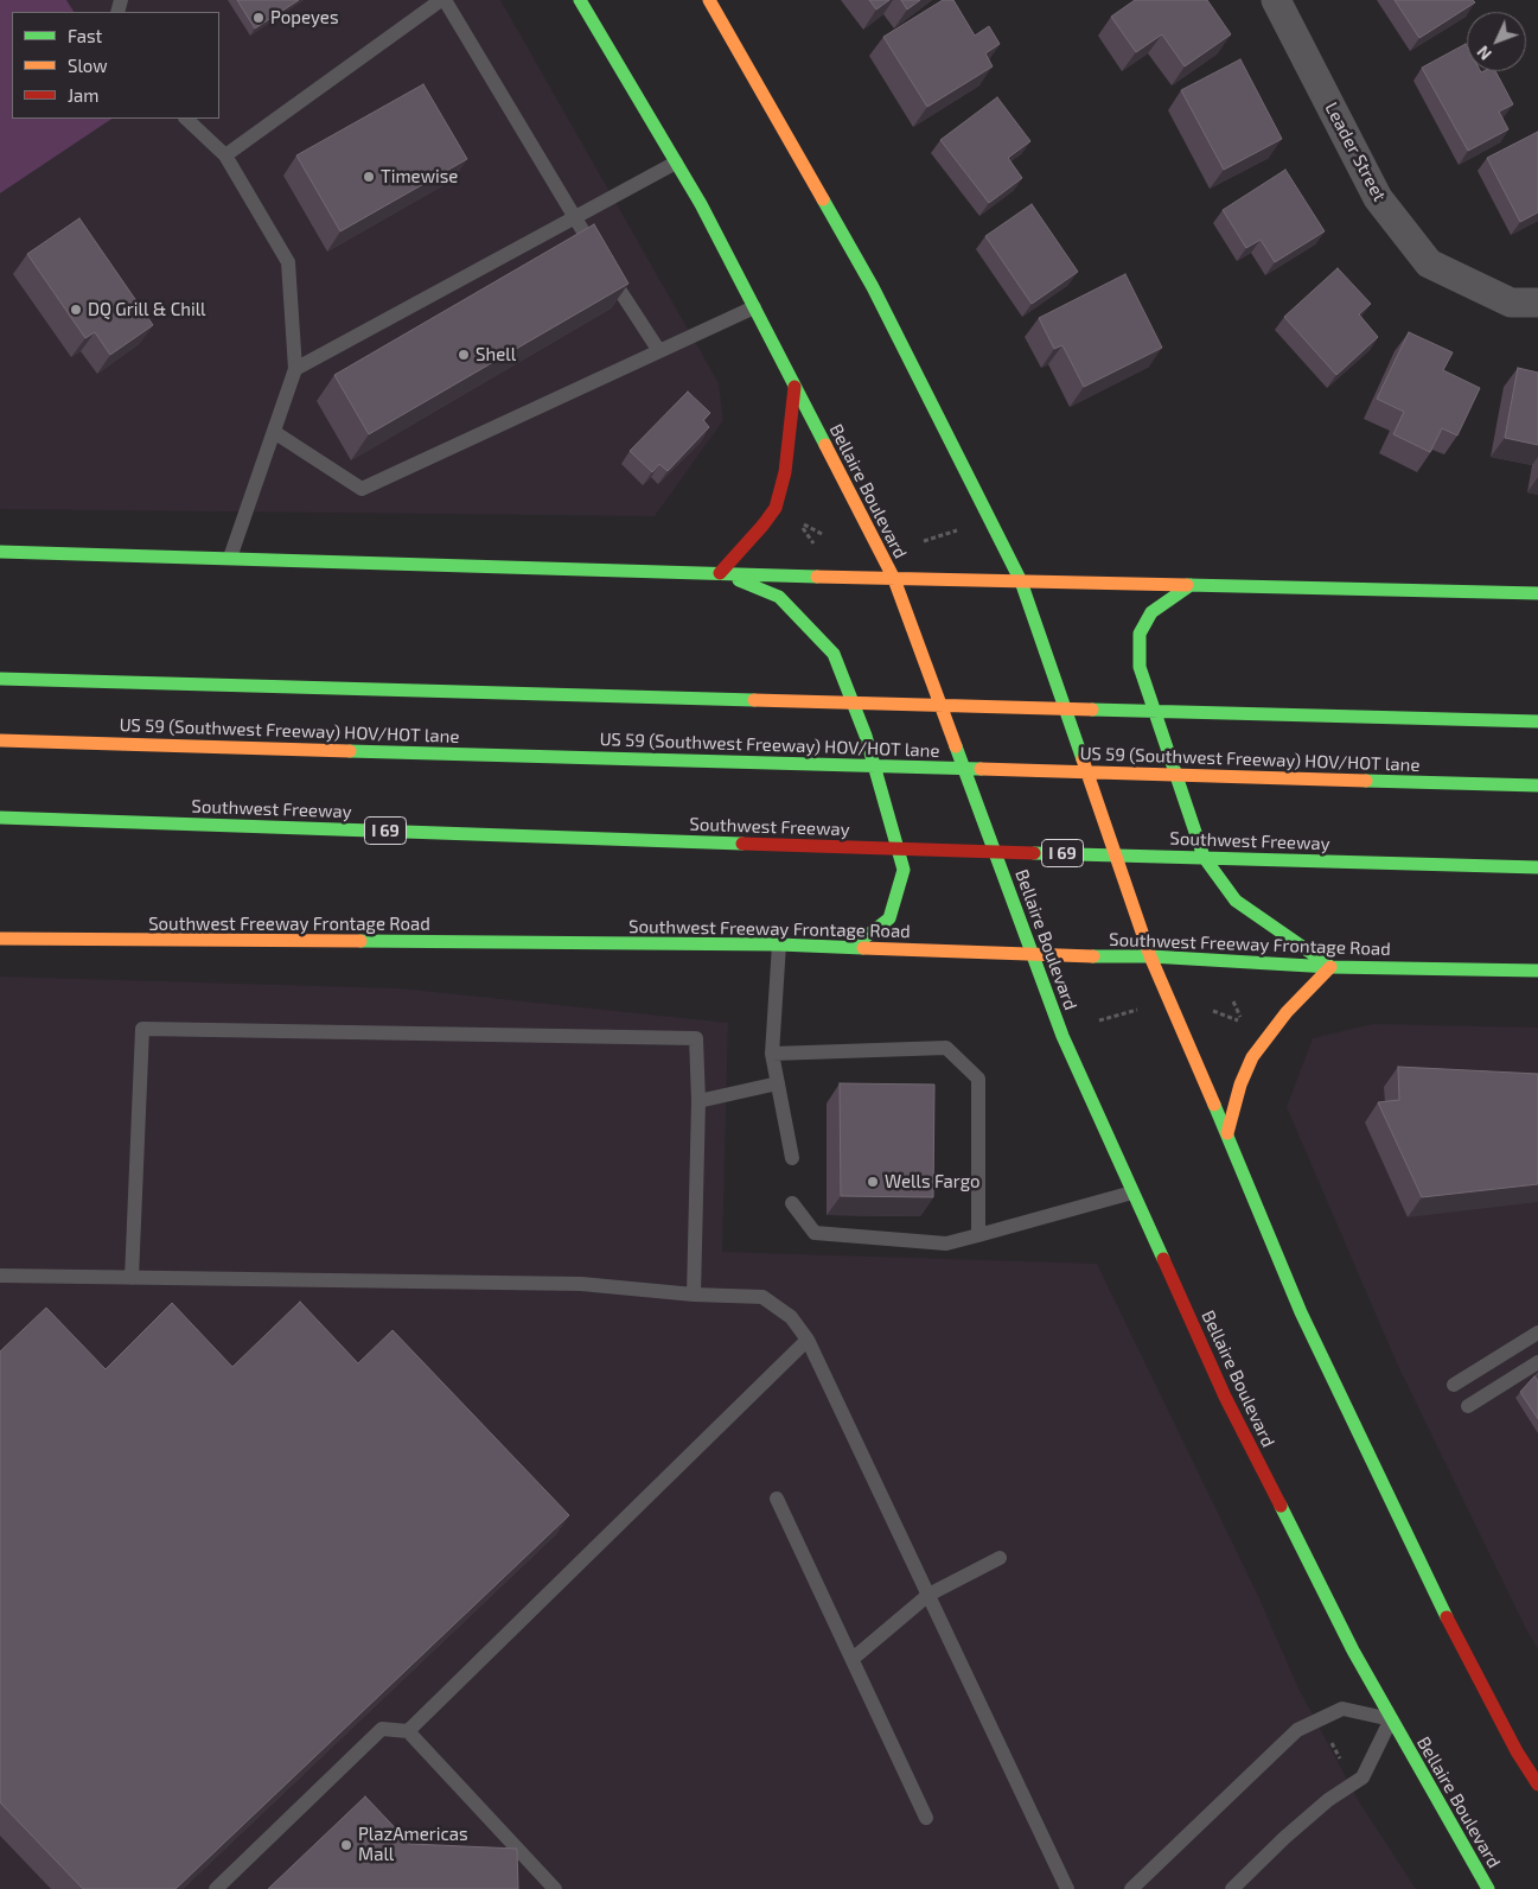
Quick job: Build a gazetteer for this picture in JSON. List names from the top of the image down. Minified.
{"streets":{"main road":["Bellaire Boulevard","US 59 (Southwest Freeway) HOV/HOT lane","Southwest Freeway","I 69","Southwest Freeway Frontage Road"],"street":["Leader Street"]},"crossings":[["Bellaire Boulevard","Southwest Freeway Frontage Road"]],"places":["Popeyes","Timewise","DQ Grill & Chill","Shell","Wells Fargo","PlazAmericas Mall"],"legend":["Fast","Slow","Jam"],"north":"bottom left"}
